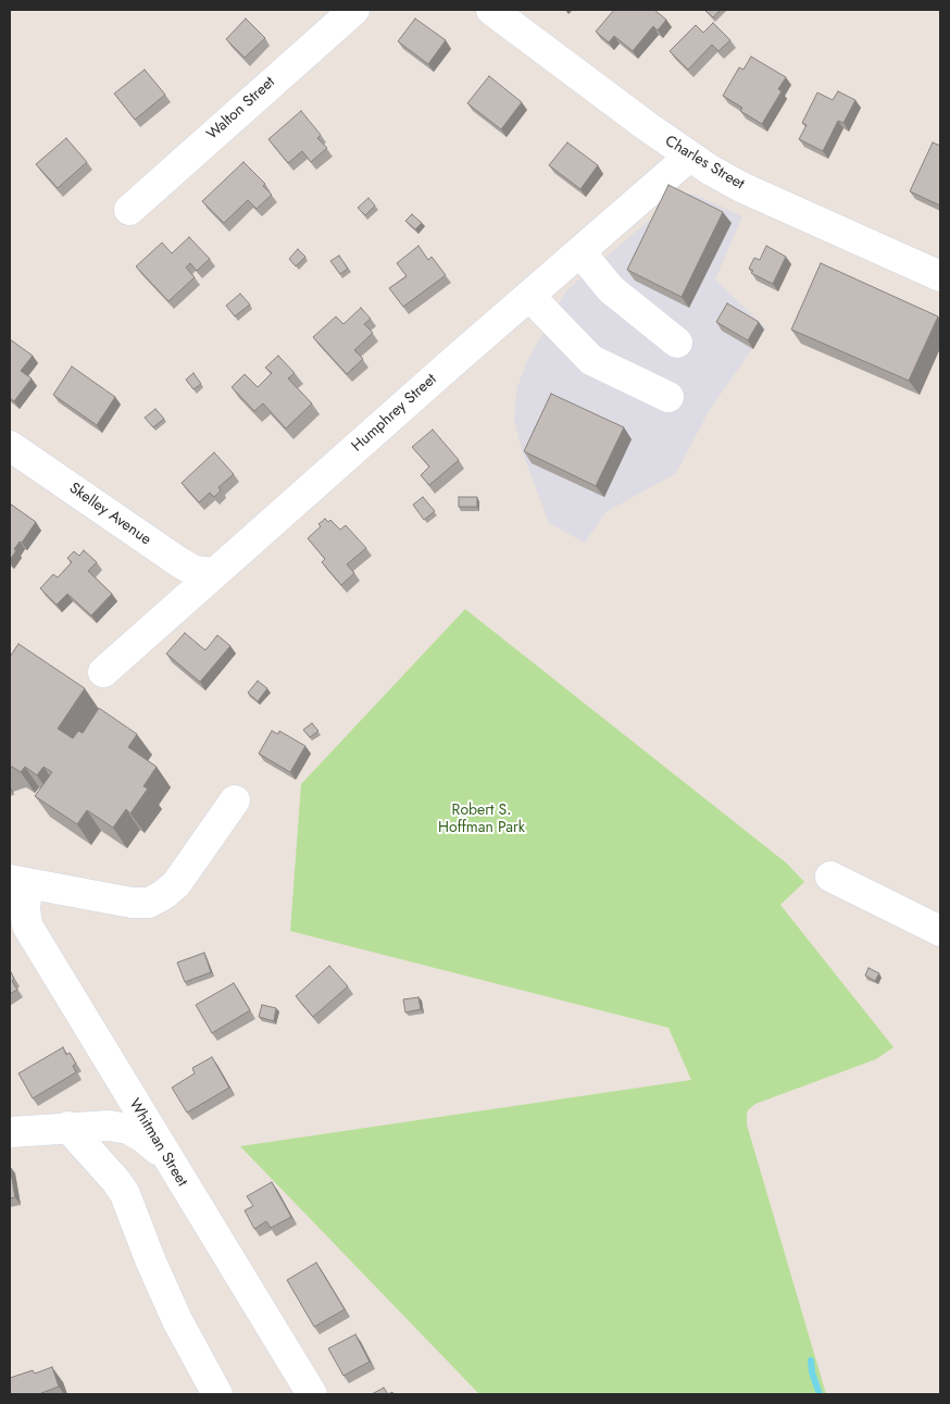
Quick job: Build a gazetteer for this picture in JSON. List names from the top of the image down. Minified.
{"streets":{"street":["Walton Street","Charles Street","Humphrey Street","Skelley Avenue","Whitman Street"]},"crossings":[["Charles Street","Humphrey Street"],["Humphrey Street","Skelley Avenue"]],"parks":["Robert S. Hoffman Park"]}
